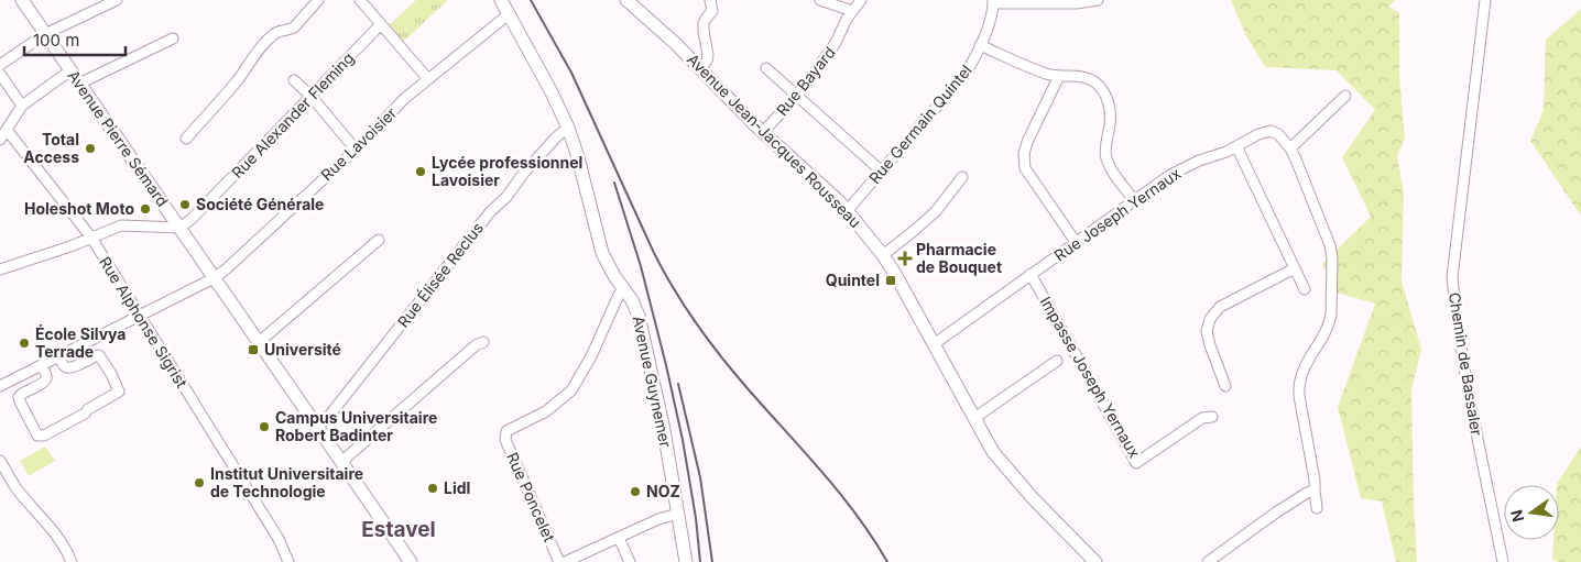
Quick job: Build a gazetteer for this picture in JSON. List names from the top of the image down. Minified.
{"streets":{"main road":["Avenue Pierre Sémard","Avenue Jean-Jacques Rousseau","Avenue Guynemer"],"street":["Rue Bayard","Rue Alexander Fleming","Rue Germain Quintel","Rue Lavoisier","Rue Joseph Yernaux","Rue Élisée Reclus","Rue Alphonse Sigrist","Chemin de Bassaler","Impasse Joseph Yernaux","Rue Poncelet"]},"crossings":[["Rue Bayard","Avenue Jean-Jacques Rousseau"],["Rue Alexander Fleming","Avenue Pierre Sémard"],["Rue Germain Quintel","Avenue Jean-Jacques Rousseau"],["Avenue Pierre Sémard","Rue Lavoisier"],["Avenue Pierre Sémard","Rue Élisée Reclus"],["Avenue Jean-Jacques Rousseau","Rue Joseph Yernaux"],["Rue Lavoisier","Rue Alphonse Sigrist"],["Rue Lavoisier","Avenue Guynemer"],["Rue Joseph Yernaux","Impasse Joseph Yernaux"],["Rue Élisée Reclus","Avenue Guynemer"],["Avenue Guynemer","Rue Poncelet"]],"districts":["Estavel"],"places":{"other":["Total Access","Lycée professionnel Lavoisier","Société Générale","Holeshot Moto","École Silvya Terrade","Campus Universitaire Robert Badinter","Institut Universitaire de Technologie","Lidl","NOZ"],"health":["Pharmacie de Bouquet"],"transit":["Quintel","Université"]},"scale_bar":"100 m","north":"left"}
